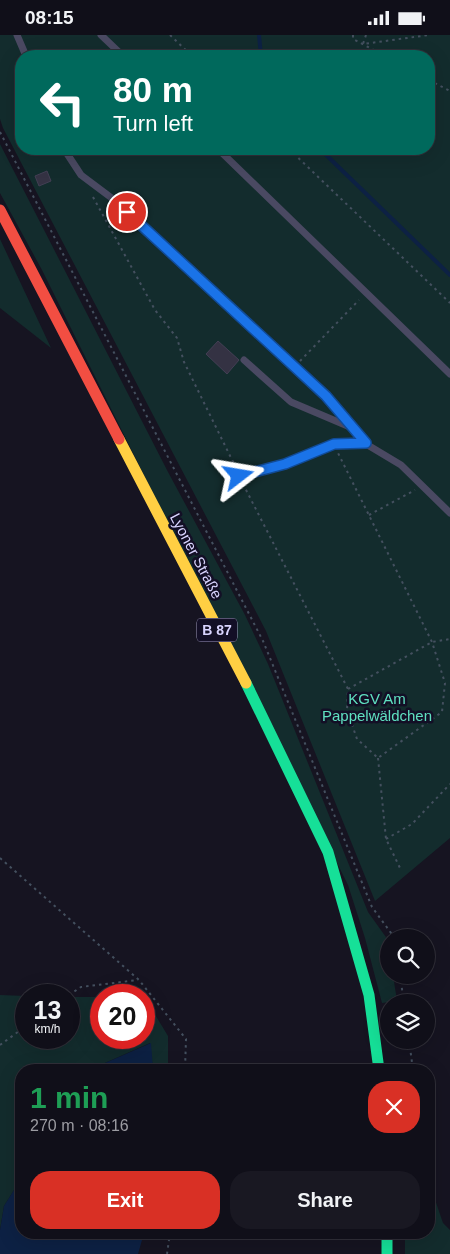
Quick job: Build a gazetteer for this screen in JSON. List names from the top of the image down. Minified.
{"streets":{"main road":["Lyoner Straße","B 87"]},"parks":["KGV Am Pappelwäldchen"],"page":{"status":"08:15","turn":["80 m","Turn left"],"speed":"13 km/h","limit":"20","heading":["1 min","270 m · 08:16"],"buttons":["Exit","Share"]}}
